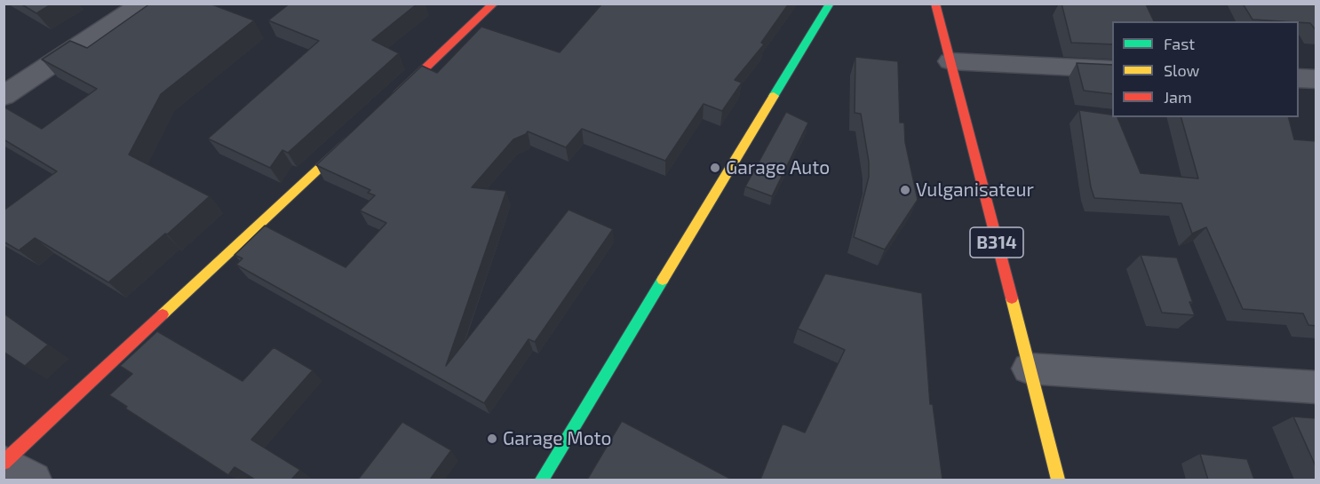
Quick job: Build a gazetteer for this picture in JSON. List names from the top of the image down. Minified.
{"streets":{"street":["B314"]},"places":["Garage Auto","Vulganisateur","Garage Moto"],"legend":["Fast","Slow","Jam"]}
